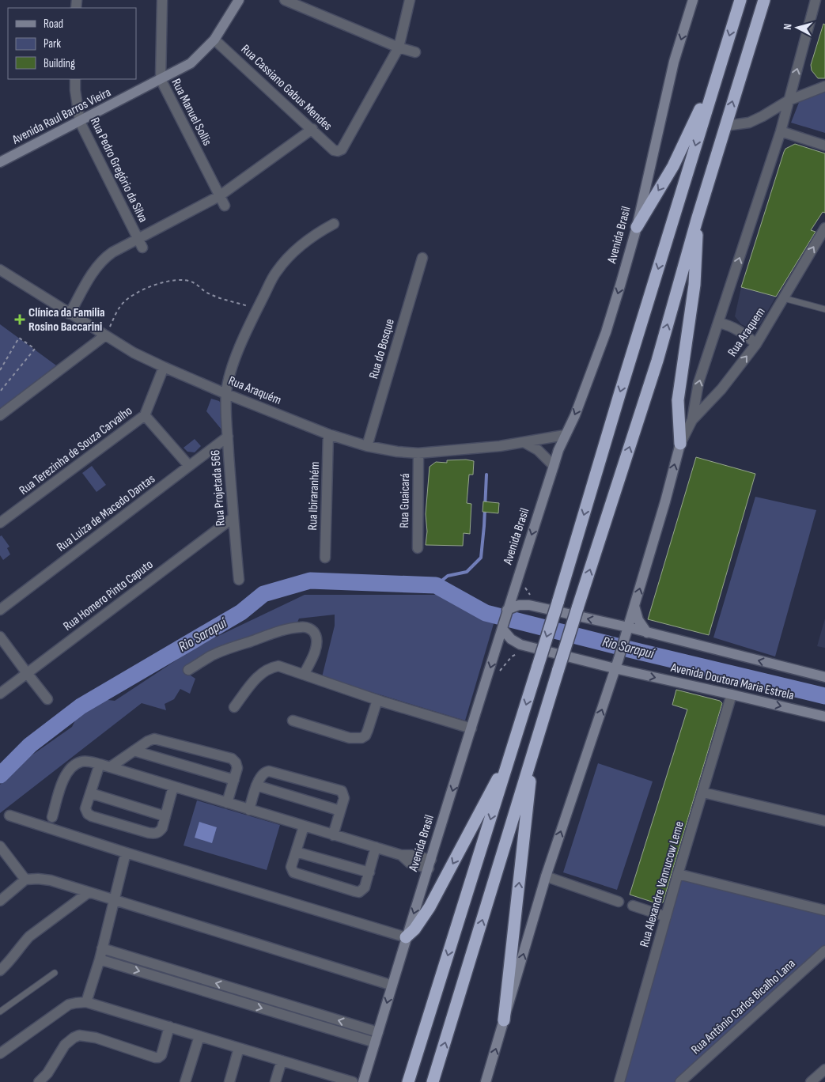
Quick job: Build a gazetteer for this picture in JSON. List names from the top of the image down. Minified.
{"streets":{"street":["Rua Cassiano Gabus Mendes","Rua Manuel Sollis","Avenida Raul Barros Vieira","Rua Pedro Gregório da Silva","Avenida Brasil","Rua Araquem","Rua do Bosque","Rua Araquém","Rua Terezinha de Souza Carvalho","Rua Projetada 566","Rua Ibiraranhém","Rua Guaicará","Rua Luiza de Macedo Dantas","Rua Homero Pinto Caputo","Avenida Doutora Maria Estrela","Rua Alexandre Vannucow Leme","Rua Antônio Carlos Bicalho Lana"]},"crossings":[["Rua Cassiano Gabus Mendes","Avenida Raul Barros Vieira"],["Rua Manuel Sollis","Avenida Raul Barros Vieira"],["Avenida Raul Barros Vieira","Rua Pedro Gregório da Silva"],["Avenida Brasil","Rua Araquém"],["Avenida Brasil","Avenida Doutora Maria Estrela"],["Rua do Bosque","Rua Araquém"],["Rua Araquém","Rua Terezinha de Souza Carvalho"],["Rua Araquém","Rua Projetada 566"],["Rua Araquém","Rua Ibiraranhém"],["Rua Araquém","Rua Guaicará"],["Rua Projetada 566","Rua Luiza de Macedo Dantas"],["Rua Projetada 566","Rua Homero Pinto Caputo"],["Avenida Doutora Maria Estrela","Rua Alexandre Vannucow Leme"]],"one_way":["Avenida Brasil"],"water":["Rio Sarapuí"],"places":{"health":["Clínica da Família Rosino Baccarini"]},"legend":["Road","Park","Building"],"north":"left"}
